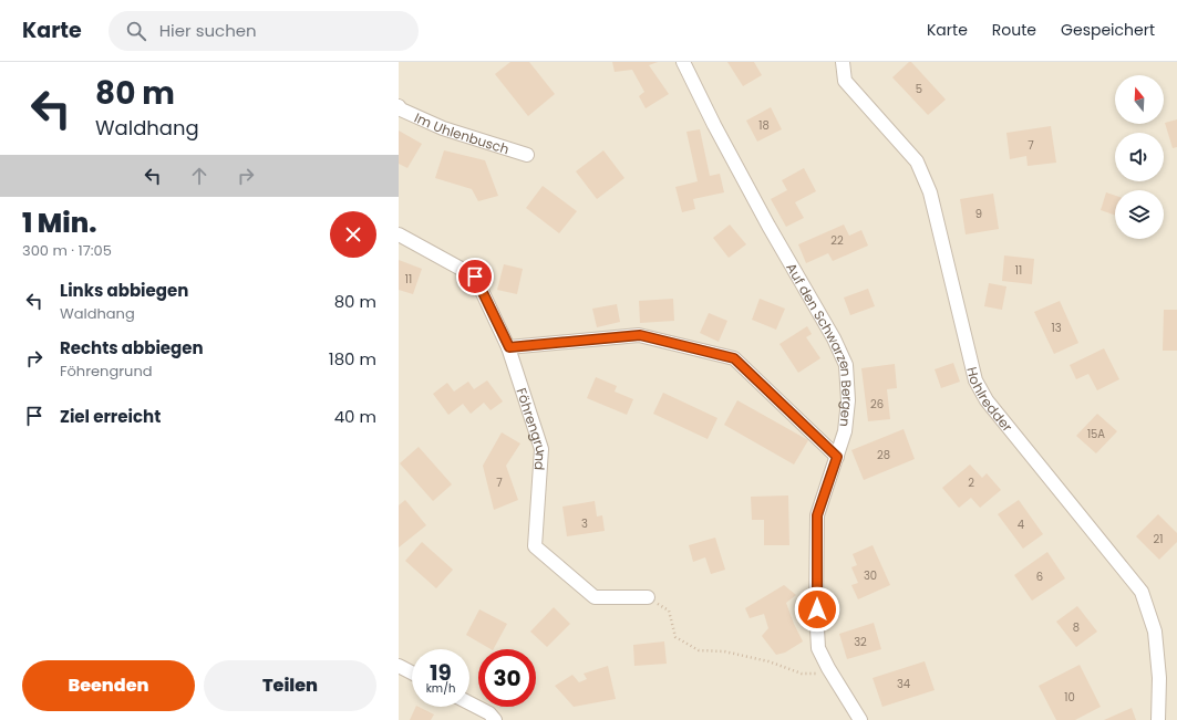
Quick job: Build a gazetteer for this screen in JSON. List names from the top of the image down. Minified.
{"streets":{"street":["Im Uhlenbusch","Auf den Schwarzen Bergen","Hohlredder","Föhrengrund"]},"house_numbers":["5","18","7","9","22","11","11","13","26","15A","28","7","2","3","4","21","30","6","8","32","34","10"],"north":"top","page":{"header":"Karte","search":"Hier suchen","nav":["Karte","Route","Gespeichert"],"turn":["80 m","Waldhang"],"heading":["1 Min.","300 m · 17:05"],"list":[{"name":"Links abbiegen","note":"Waldhang","value":"80 m"},{"name":"Rechts abbiegen","note":"Föhrengrund","value":"180 m"},{"name":"Ziel erreicht","value":"40 m"}],"speed":"19 km/h","limit":"30","buttons":["Beenden","Teilen"]}}
